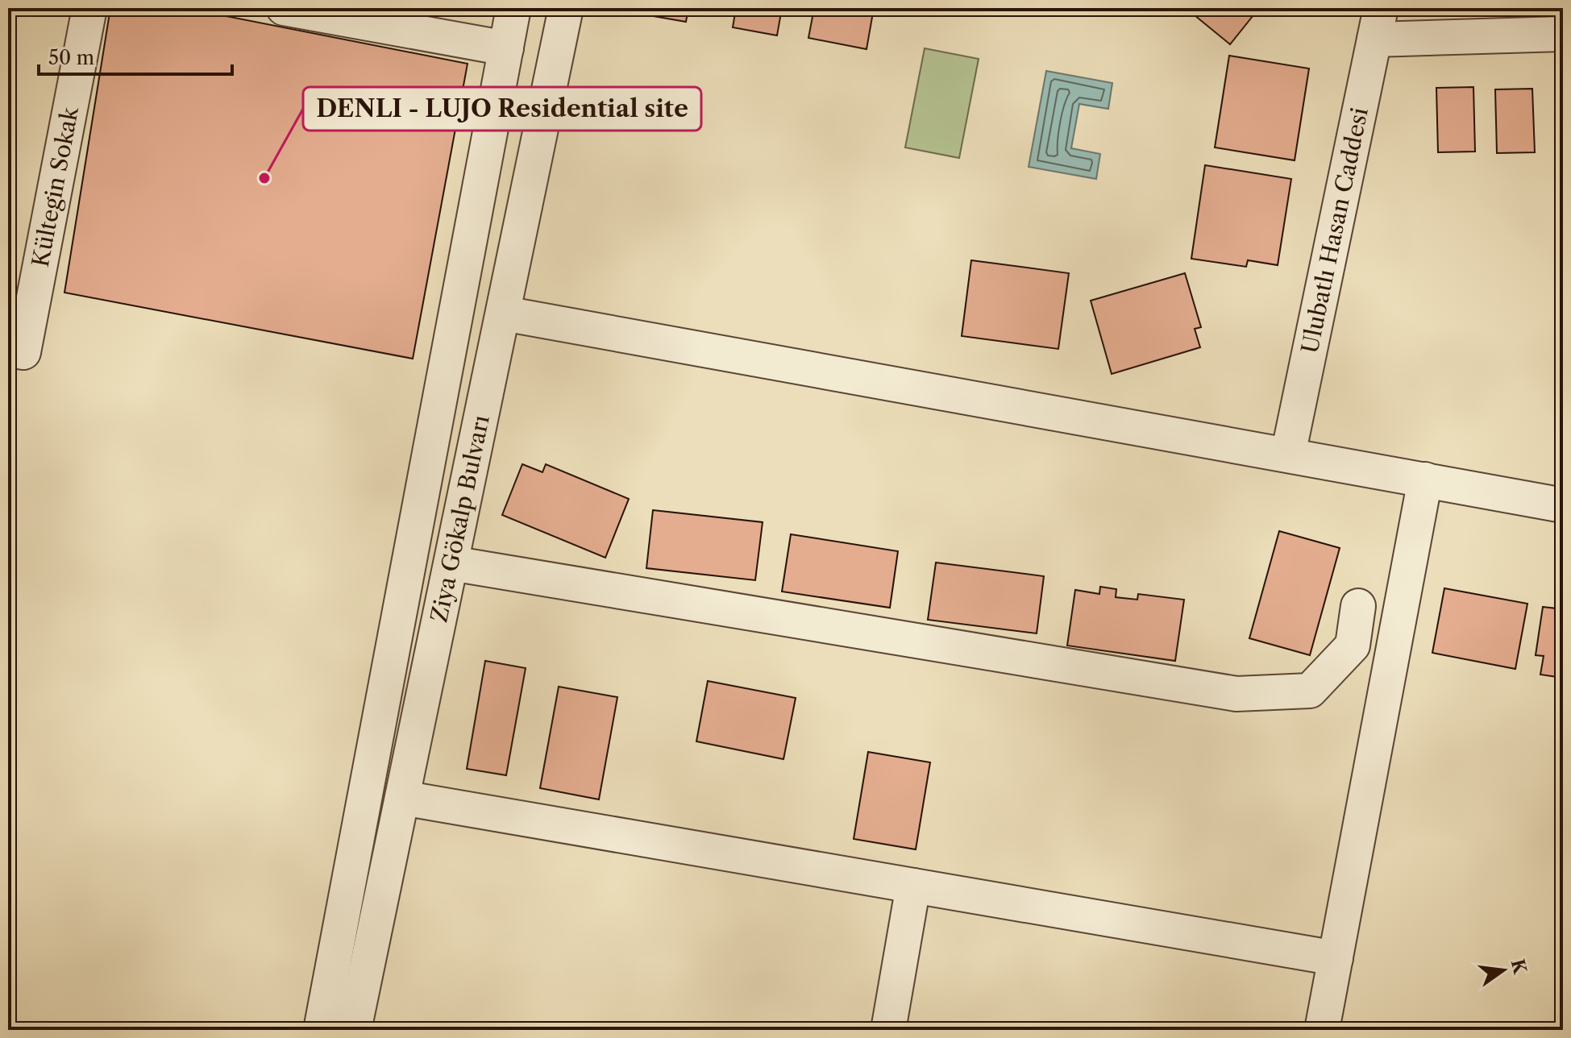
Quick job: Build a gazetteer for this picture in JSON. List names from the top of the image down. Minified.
{"streets":{"street":["Kültegin Sokak","Ulubatlı Hasan Caddesi","Ziya Gökalp Bulvarı"]},"places":["DENLI - LUJO Residential site"],"scale_bar":"50 m","north":"right"}
